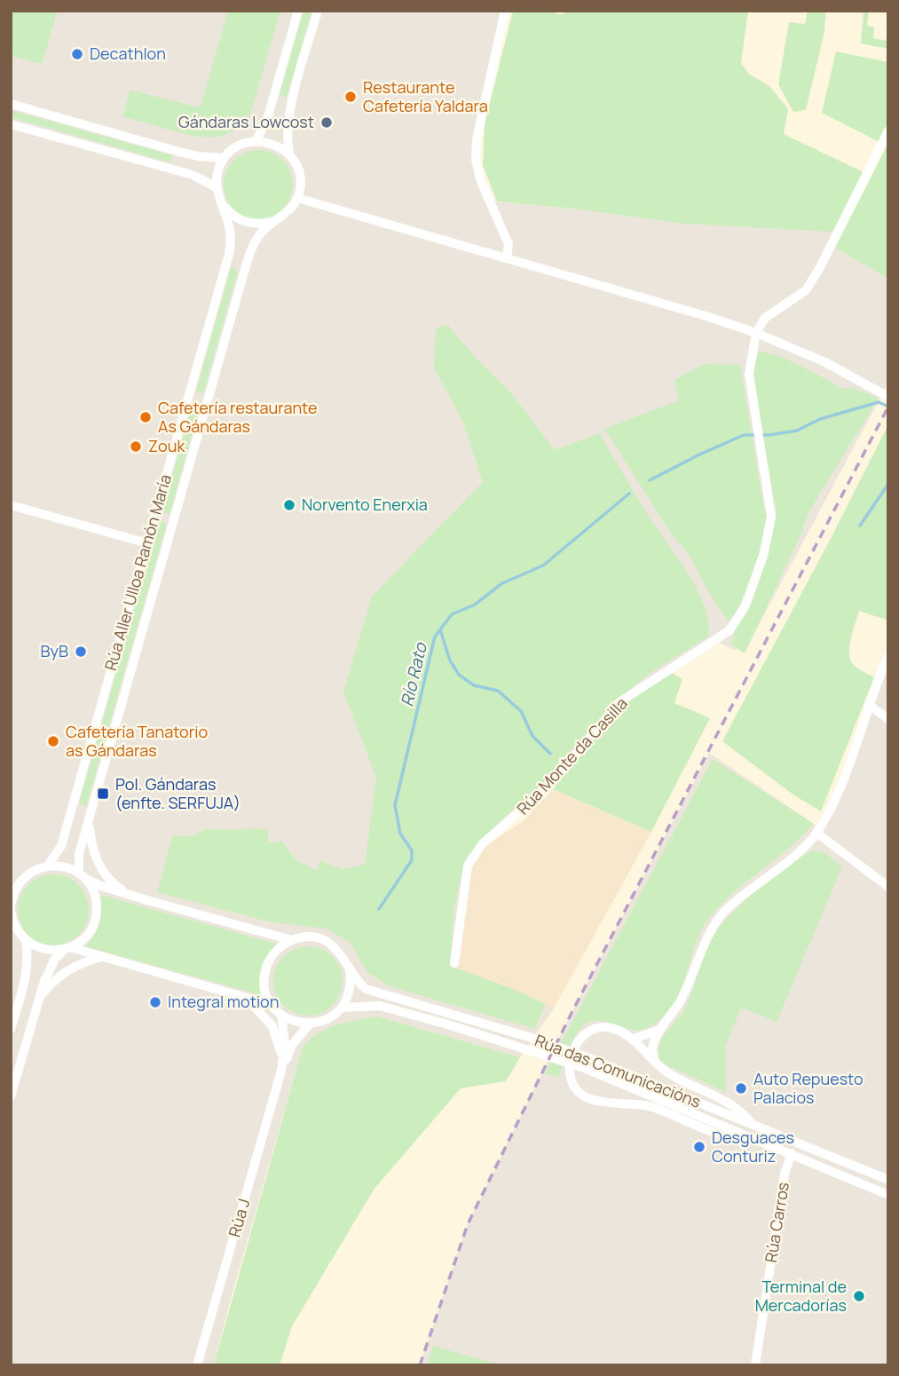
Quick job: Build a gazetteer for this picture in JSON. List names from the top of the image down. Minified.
{"streets":{"street":["Rúa Aller Ulloa Ramón María","Rúa Monte da Casilla","Rúa das Comunicacións","Rúa J","Rúa Carros"]},"crossings":[["Rúa Aller Ulloa Ramón María","Rúa das Comunicacións"],["Rúa das Comunicacións","Rúa J"],["Rúa das Comunicacións","Rúa Carros"]],"water":["Río Rato"],"places":{"other":["Decathlon","Restaurante Cafetería Yaldara","Gándaras Lowcost","Cafetería restaurante As Gándaras","Zouk","Norvento Enerxia","ByB","Cafetería Tanatorio as Gándaras","Integral motion","Auto Repuesto Palacios","Desguaces Conturiz","Terminal de Mercadorías"],"transit":["Pol. Gándaras (enfte. SERFUJA)"]}}
